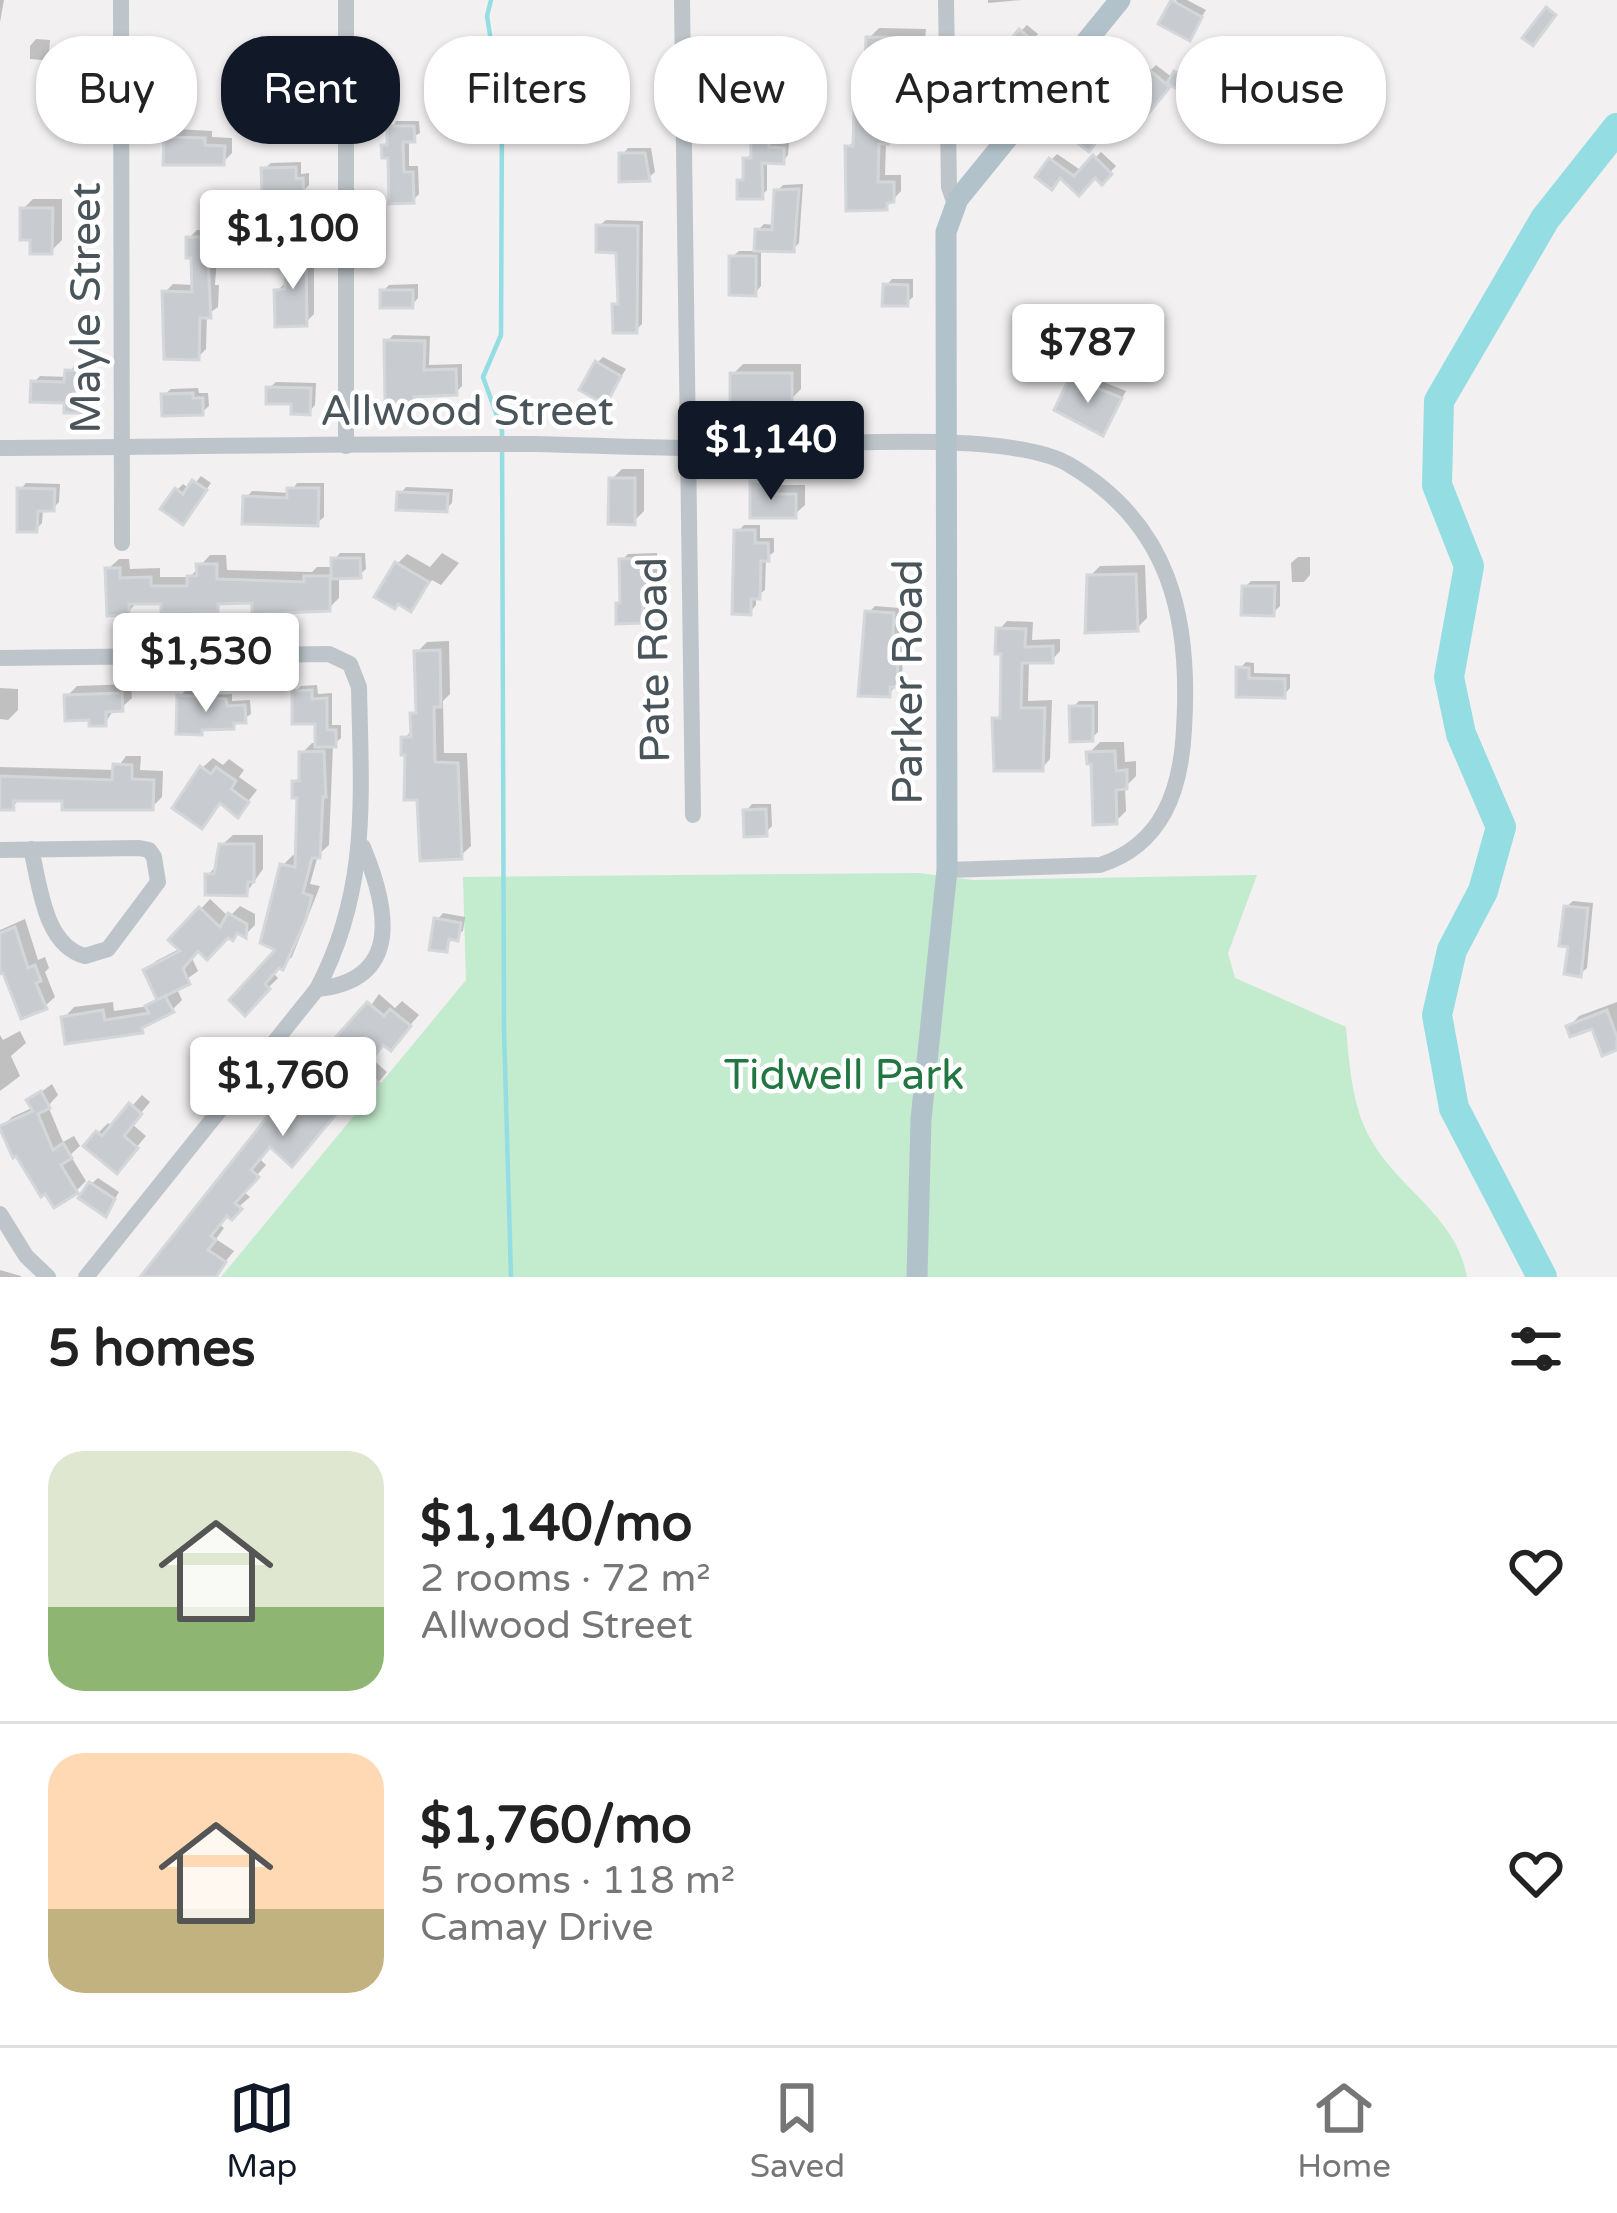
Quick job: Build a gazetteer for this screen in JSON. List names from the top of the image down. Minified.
{"streets":{"main road":["Parker Road"],"street":["Mayle Street","Allwood Street","Pate Road"]},"crossings":[["Mayle Street","Allwood Street"],["Allwood Street","Pate Road"],["Allwood Street","Parker Road"]],"parks":["Tidwell Park"],"page":{"chip":["Buy","Rent","Filters","New","Apartment","House"],"price":["$1,100","$787","$1,140","$1,530","$1,760"],"heading":"5 homes","list":[{"name":"$1,140/mo","note":"2 rooms · 72 m² · Allwood Street"},{"name":"$1,760/mo","note":"5 rooms · 118 m² · Camay Drive"}],"tabs":["Map","Saved","Home"]}}
